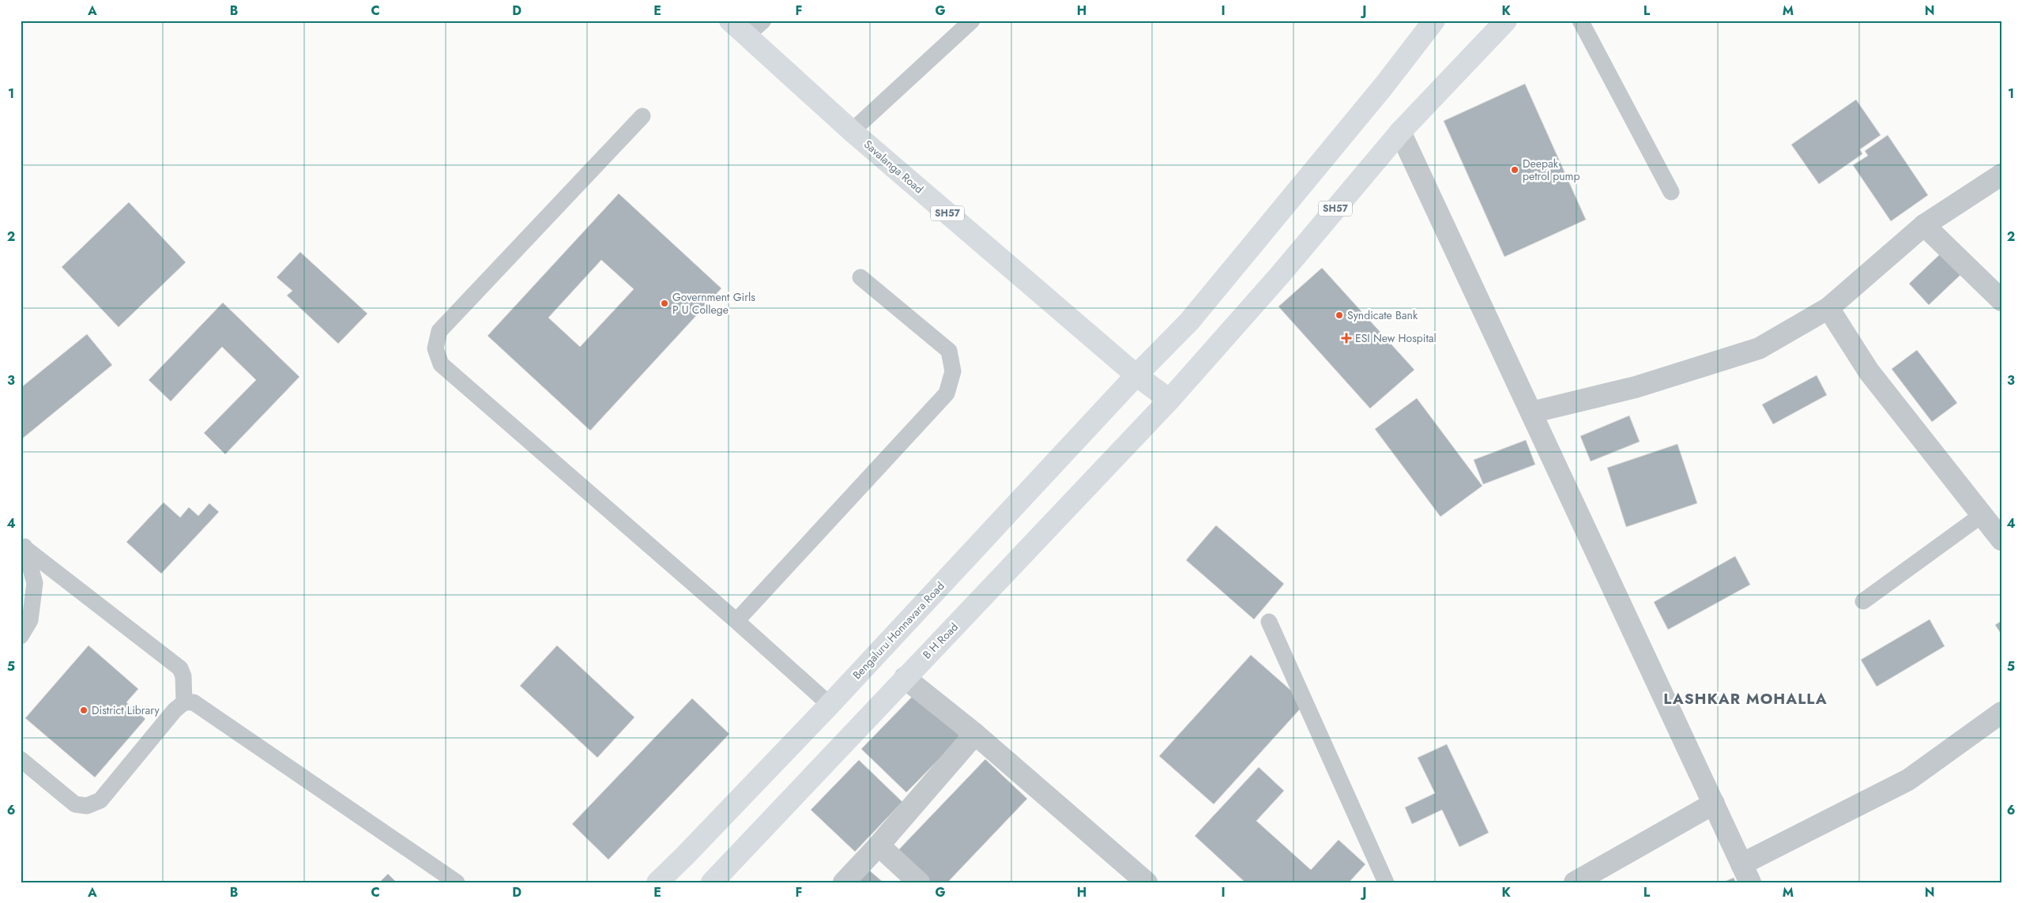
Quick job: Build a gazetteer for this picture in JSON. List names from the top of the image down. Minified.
{"streets":{"main road":["Savalanga Road","SH57","Bengaluru Honnavara Road","B H Road"]},"crossings":[["Savalanga Road","SH57"],["Savalanga Road","Bengaluru Honnavara Road"],["Savalanga Road","B H Road"],["SH57","B H Road"]],"districts":["LASHKAR MOHALLA"],"places":{"other":["Deepak petrol pump","Government Girls P U College","Syndicate Bank","District Library"],"health":["ESI New Hospital"]},"grid":{"columns":["A","B","C","D","E","F","G","H","I","J","K","L","M","N"],"rows":["1","2","3","4","5","6"]}}
